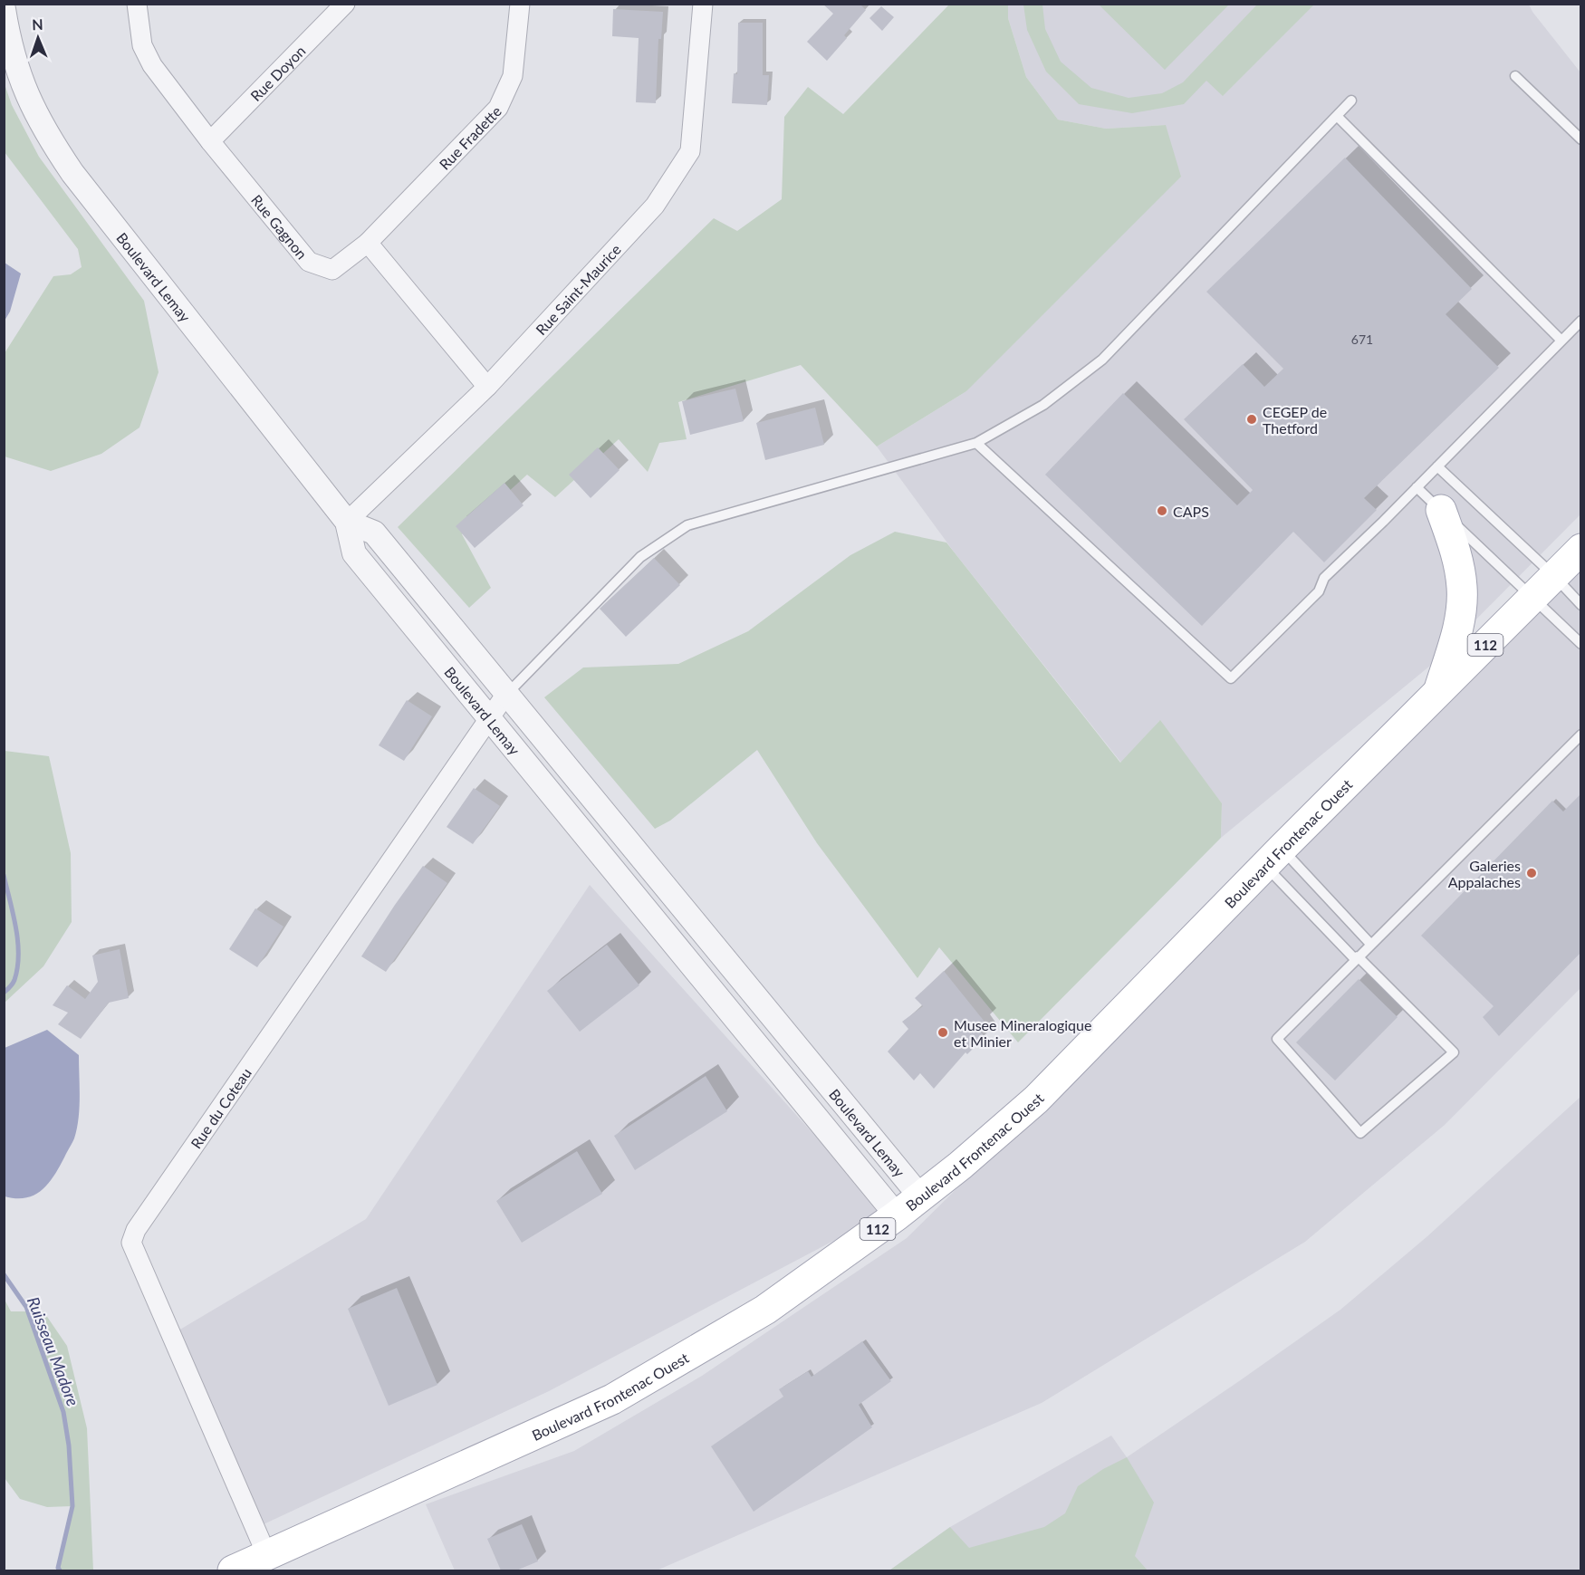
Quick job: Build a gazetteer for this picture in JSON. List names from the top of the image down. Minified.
{"streets":{"main road":["112","Boulevard Frontenac Ouest"],"street":["Rue Doyon","Rue Fradette","Rue Gagnon","Boulevard Lemay","Rue Saint-Maurice","Rue du Coteau"]},"crossings":[["Rue Doyon","Rue Gagnon"],["Rue Fradette","Rue Gagnon"],["Boulevard Lemay","Rue Saint-Maurice"],["Boulevard Lemay","Boulevard Frontenac Ouest"],["Boulevard Lemay","Rue du Coteau"],["Boulevard Frontenac Ouest","Rue du Coteau"]],"water":["Ruisseau Madore"],"places":["CEGEP de Thetford","CAPS","Galeries Appalaches","Musee Mineralogique et Minier"],"house_numbers":["671"],"north":"top"}
